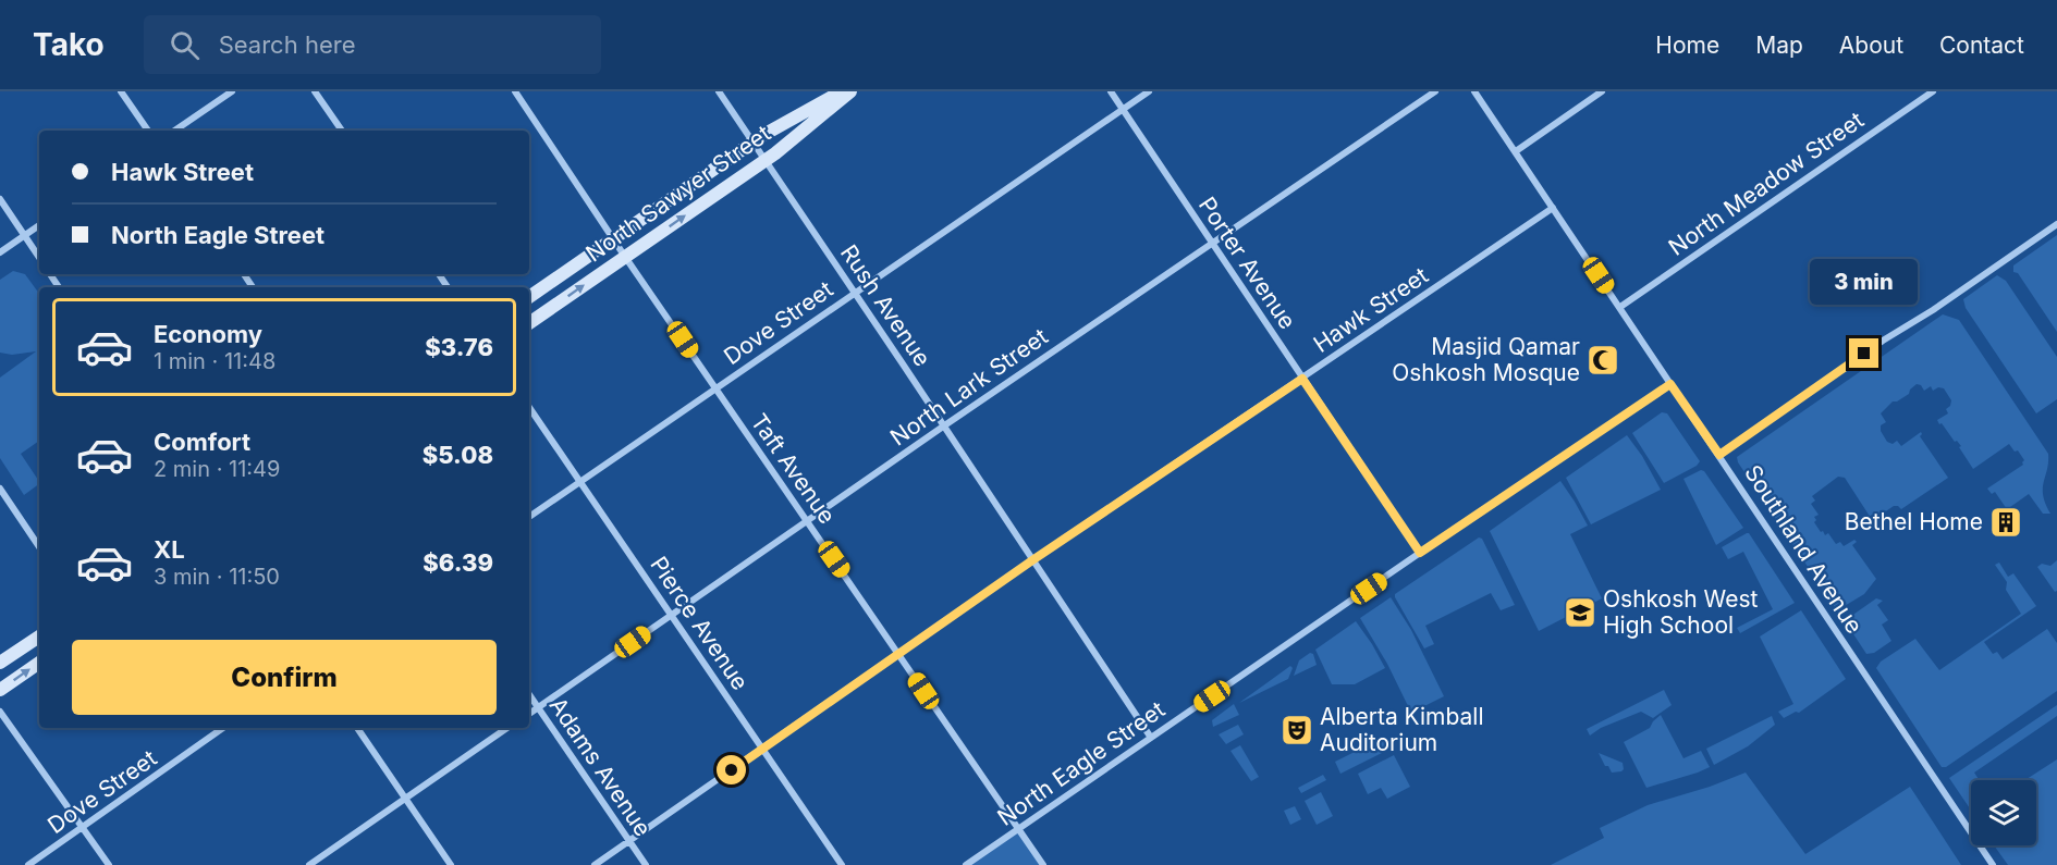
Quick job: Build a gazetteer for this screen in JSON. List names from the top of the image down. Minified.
{"streets":{"street":["North Meadow Street","North Sawyer Street","Porter Avenue","Rush Avenue","Hawk Street","Dove Street","North Lark Street","Taft Avenue","Southland Avenue","Pierce Avenue","North Eagle Street","Adams Avenue"]},"crossings":[["North Meadow Street","Southland Avenue"],["North Sawyer Street","Rush Avenue"],["North Sawyer Street","Taft Avenue"],["Porter Avenue","Hawk Street"],["Porter Avenue","Dove Street"],["Porter Avenue","North Lark Street"],["Porter Avenue","North Eagle Street"],["Rush Avenue","Hawk Street"],["Rush Avenue","Dove Street"],["Rush Avenue","North Lark Street"],["Rush Avenue","North Eagle Street"],["Hawk Street","Taft Avenue"],["Hawk Street","Southland Avenue"],["Hawk Street","Pierce Avenue"],["Hawk Street","Adams Avenue"],["Dove Street","Taft Avenue"],["Dove Street","Pierce Avenue"],["North Lark Street","Taft Avenue"],["North Lark Street","Pierce Avenue"],["North Lark Street","Adams Avenue"],["Taft Avenue","North Eagle Street"],["Southland Avenue","North Eagle Street"]],"places":{"mosque":["Masjid Qamar Oshkosh Mosque"],"building":["Bethel Home"],"school or university":["Oshkosh West High School"],"theatre":["Alberta Kimball Auditorium"]},"page":{"header":"Tako","search":"Search here","nav":["Home","Map","About","Contact"],"banner":["Hawk Street","North Eagle Street"],"bubble":"3 min","list":[{"name":"Economy","note":"1 min · 11:48","value":"$3.76"},{"name":"Comfort","note":"2 min · 11:49","value":"$5.08"},{"name":"XL","note":"3 min · 11:50","value":"$6.39"}],"buttons":"Confirm"}}
